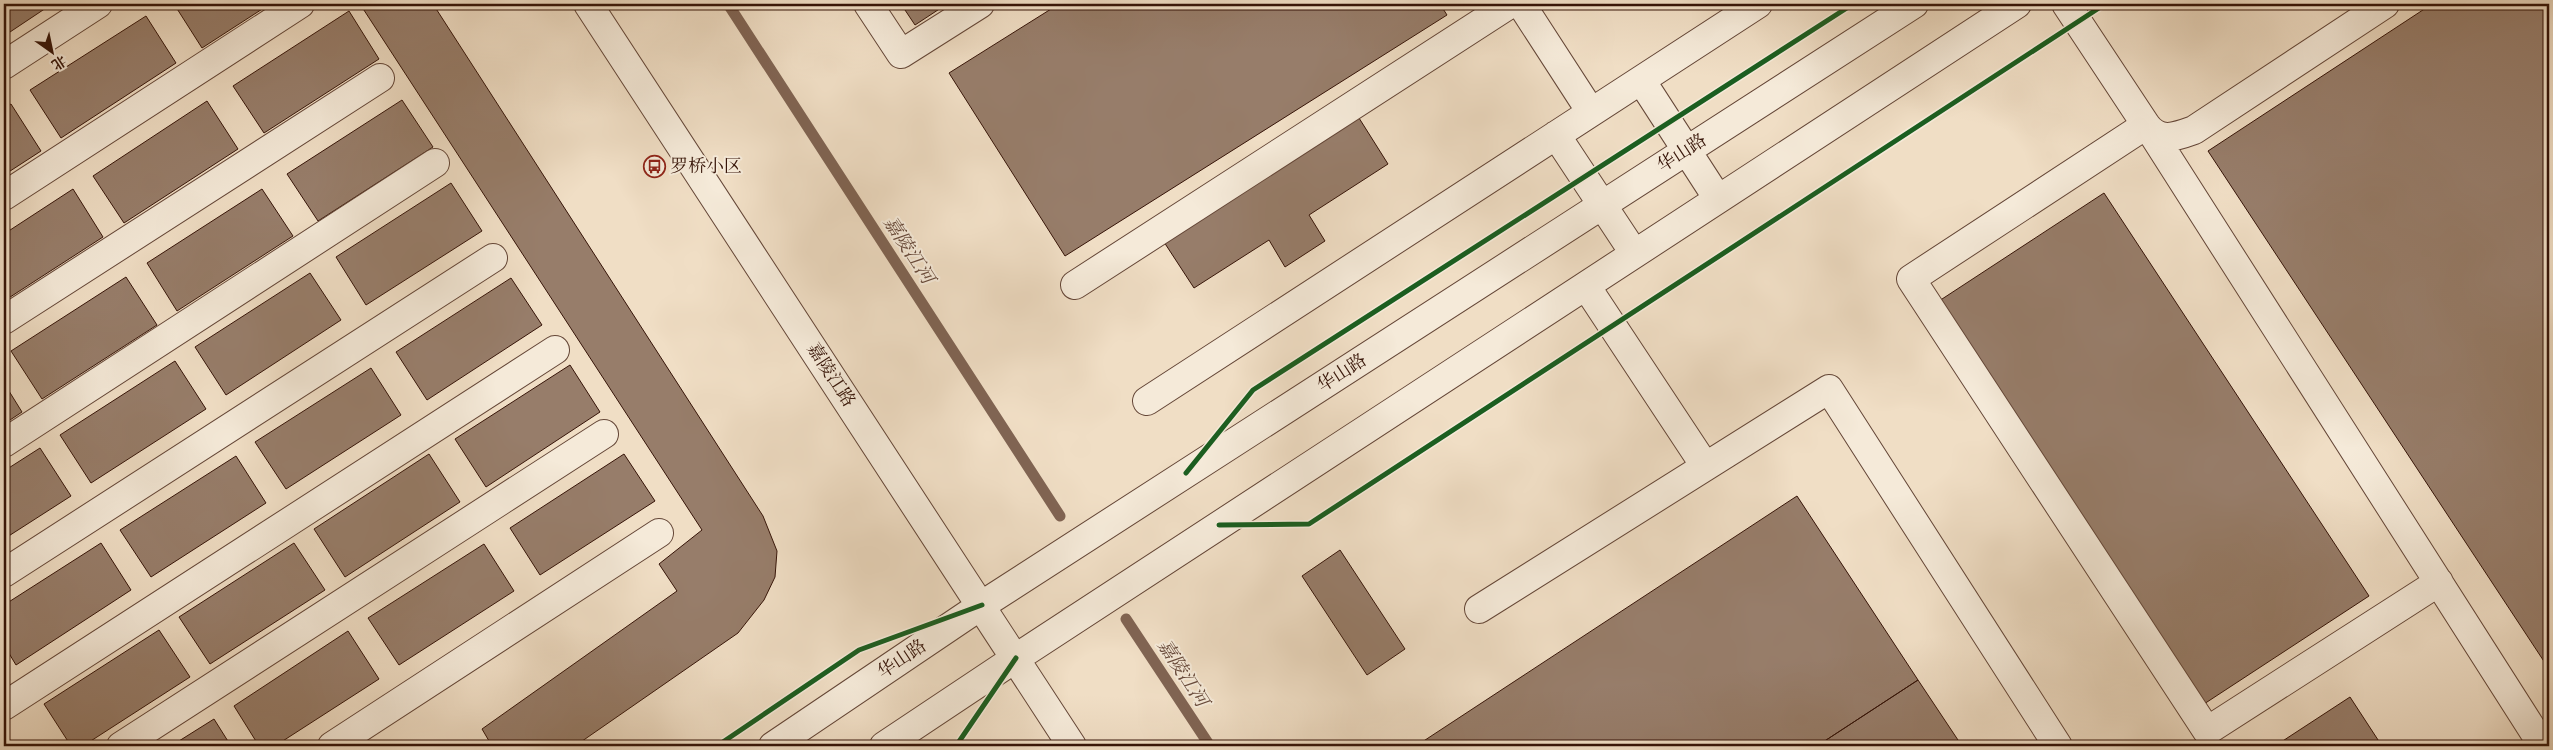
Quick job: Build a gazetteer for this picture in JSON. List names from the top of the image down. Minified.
{"streets":{"street":["华山路","嘉陵江路"]},"crossings":[["华山路","嘉陵江路"]],"water":["嘉陵江河"],"places":{"bus stop":["罗桥小区"]},"north":"bottom right"}
